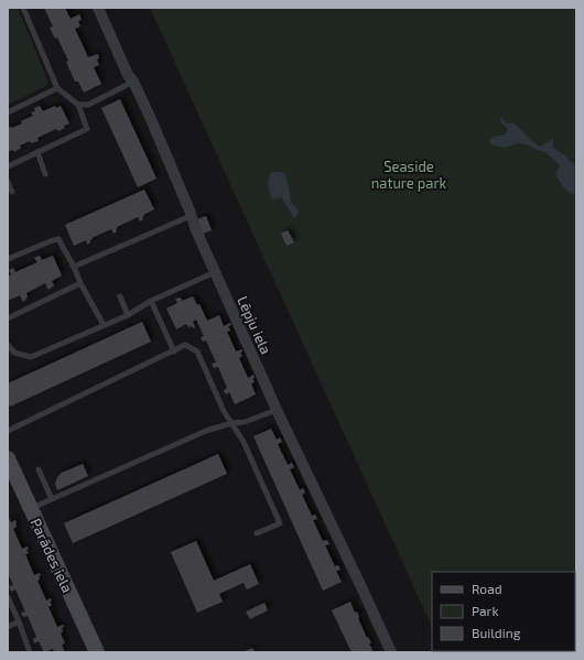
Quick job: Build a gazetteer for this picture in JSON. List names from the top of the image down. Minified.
{"streets":{"street":["Lēpju iela","Parādes iela"]},"parks":["Seaside nature park"],"legend":["Road","Park","Building"]}
